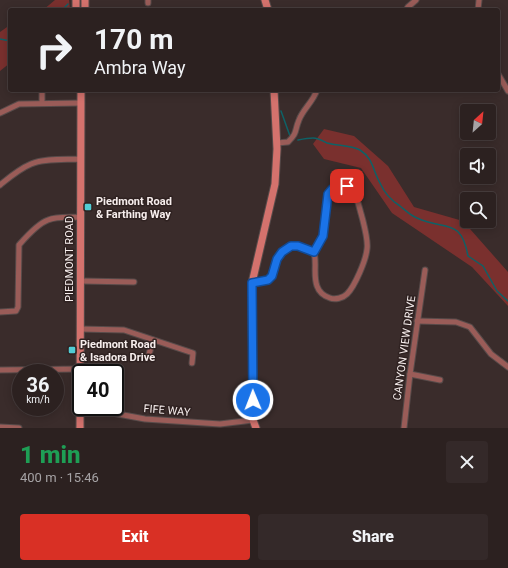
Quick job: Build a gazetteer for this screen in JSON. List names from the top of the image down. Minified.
{"streets":{"main road":["PIEDMONT ROAD"],"street":["CANYON VIEW DRIVE","FIFE WAY"]},"places":{"transit":["Piedmont Road & Farthing Way","Piedmont Road & Isadora Drive"]},"north":"top right","page":{"turn":["170 m","Ambra Way"],"speed":"36 km/h","limit":"40","heading":["1 min","400 m · 15:46"],"buttons":["Exit","Share"]}}
